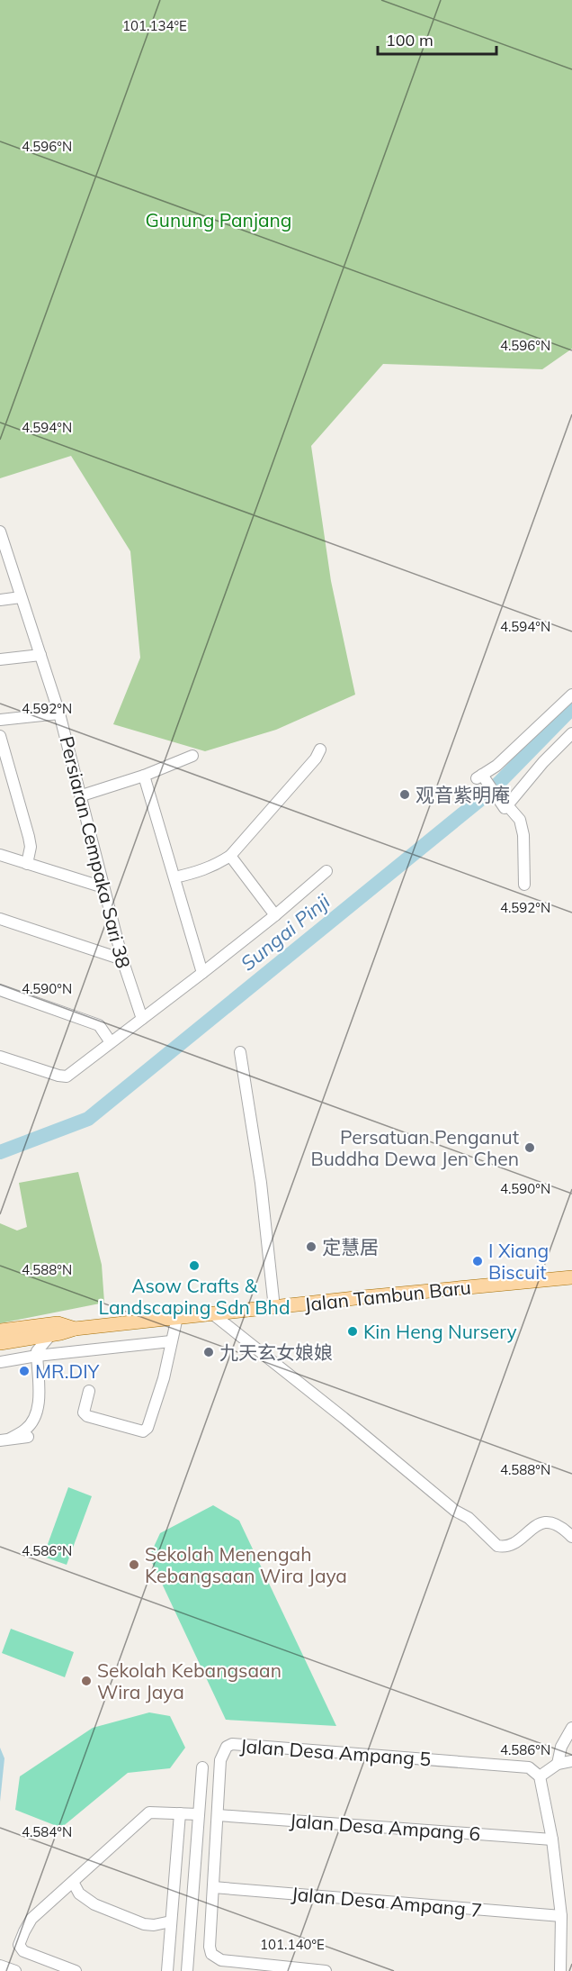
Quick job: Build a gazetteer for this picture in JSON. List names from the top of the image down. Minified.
{"streets":{"main road":["Jalan Tambun Baru"],"street":["Persiaran Cempaka Sari 38","Jalan Desa Ampang 5","Jalan Desa Ampang 6","Jalan Desa Ampang 7"]},"crossings":[["Jalan Desa Ampang 5","Jalan Desa Ampang 6"],["Jalan Desa Ampang 5","Jalan Desa Ampang 7"]],"water":["Sungai Pinji"],"parks":["Gunung Panjang"],"places":["观音紫明庵","Persatuan Penganut Buddha Dewa Jen Chen","定慧居","I Xiang Biscuit","Asow Crafts & Landscaping Sdn Bhd","Kin Heng Nursery","九天玄女娘娘","MR.DIY","Sekolah Menengah Kebangsaan Wira Jaya","Sekolah Kebangsaan Wira Jaya"],"scale_bar":"100 m","coordinates":["101.134°E","4.596°N","4.594°N","4.592°N","4.590°N","4.588°N","4.586°N","4.584°N","101.140°E"]}
